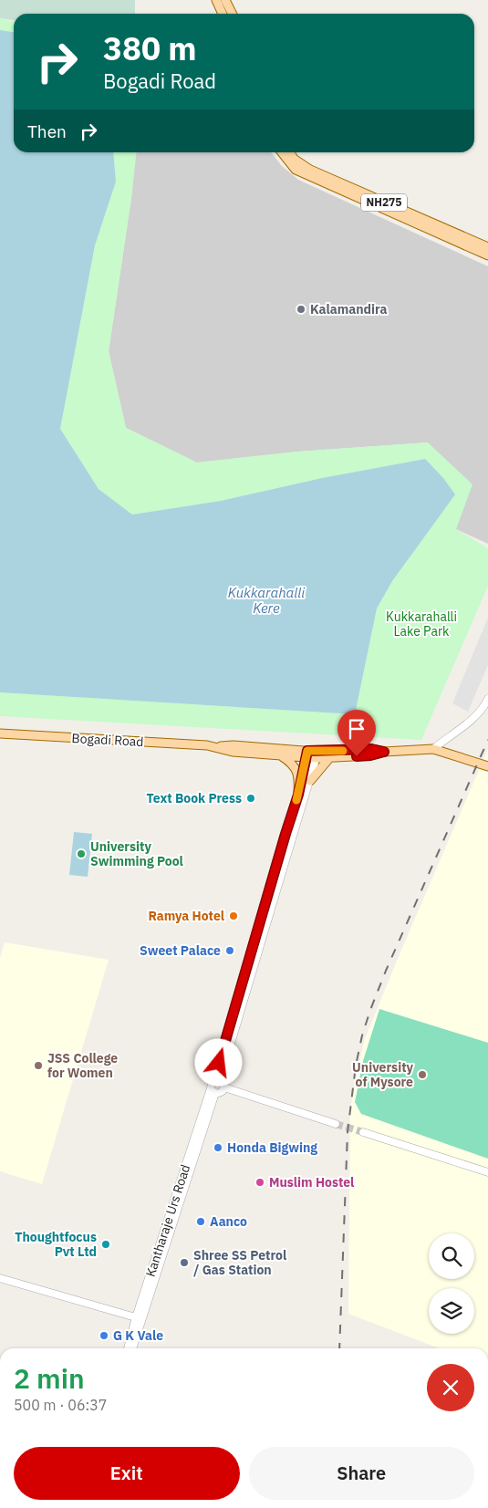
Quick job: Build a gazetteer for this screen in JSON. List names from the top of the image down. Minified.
{"streets":{"main road":["NH275","Bogadi Road"],"street":["Kantharaje Urs Road"]},"water":["Kukkarahalli Kere"],"parks":["Kukkarahalli Lake Park"],"places":["Kalamandira","Text Book Press","University Swimming Pool","Ramya Hotel","Sweet Palace","JSS College for Women","University of Mysore","Honda Bigwing","Muslim Hostel","Aanco","Thoughtfocus Pvt Ltd","Shree SS Petrol / Gas Station","G K Vale"],"page":{"turn":["380 m","Bogadi Road"],"then":"Then","heading":["2 min","500 m · 06:37"],"buttons":["Exit","Share"]}}
